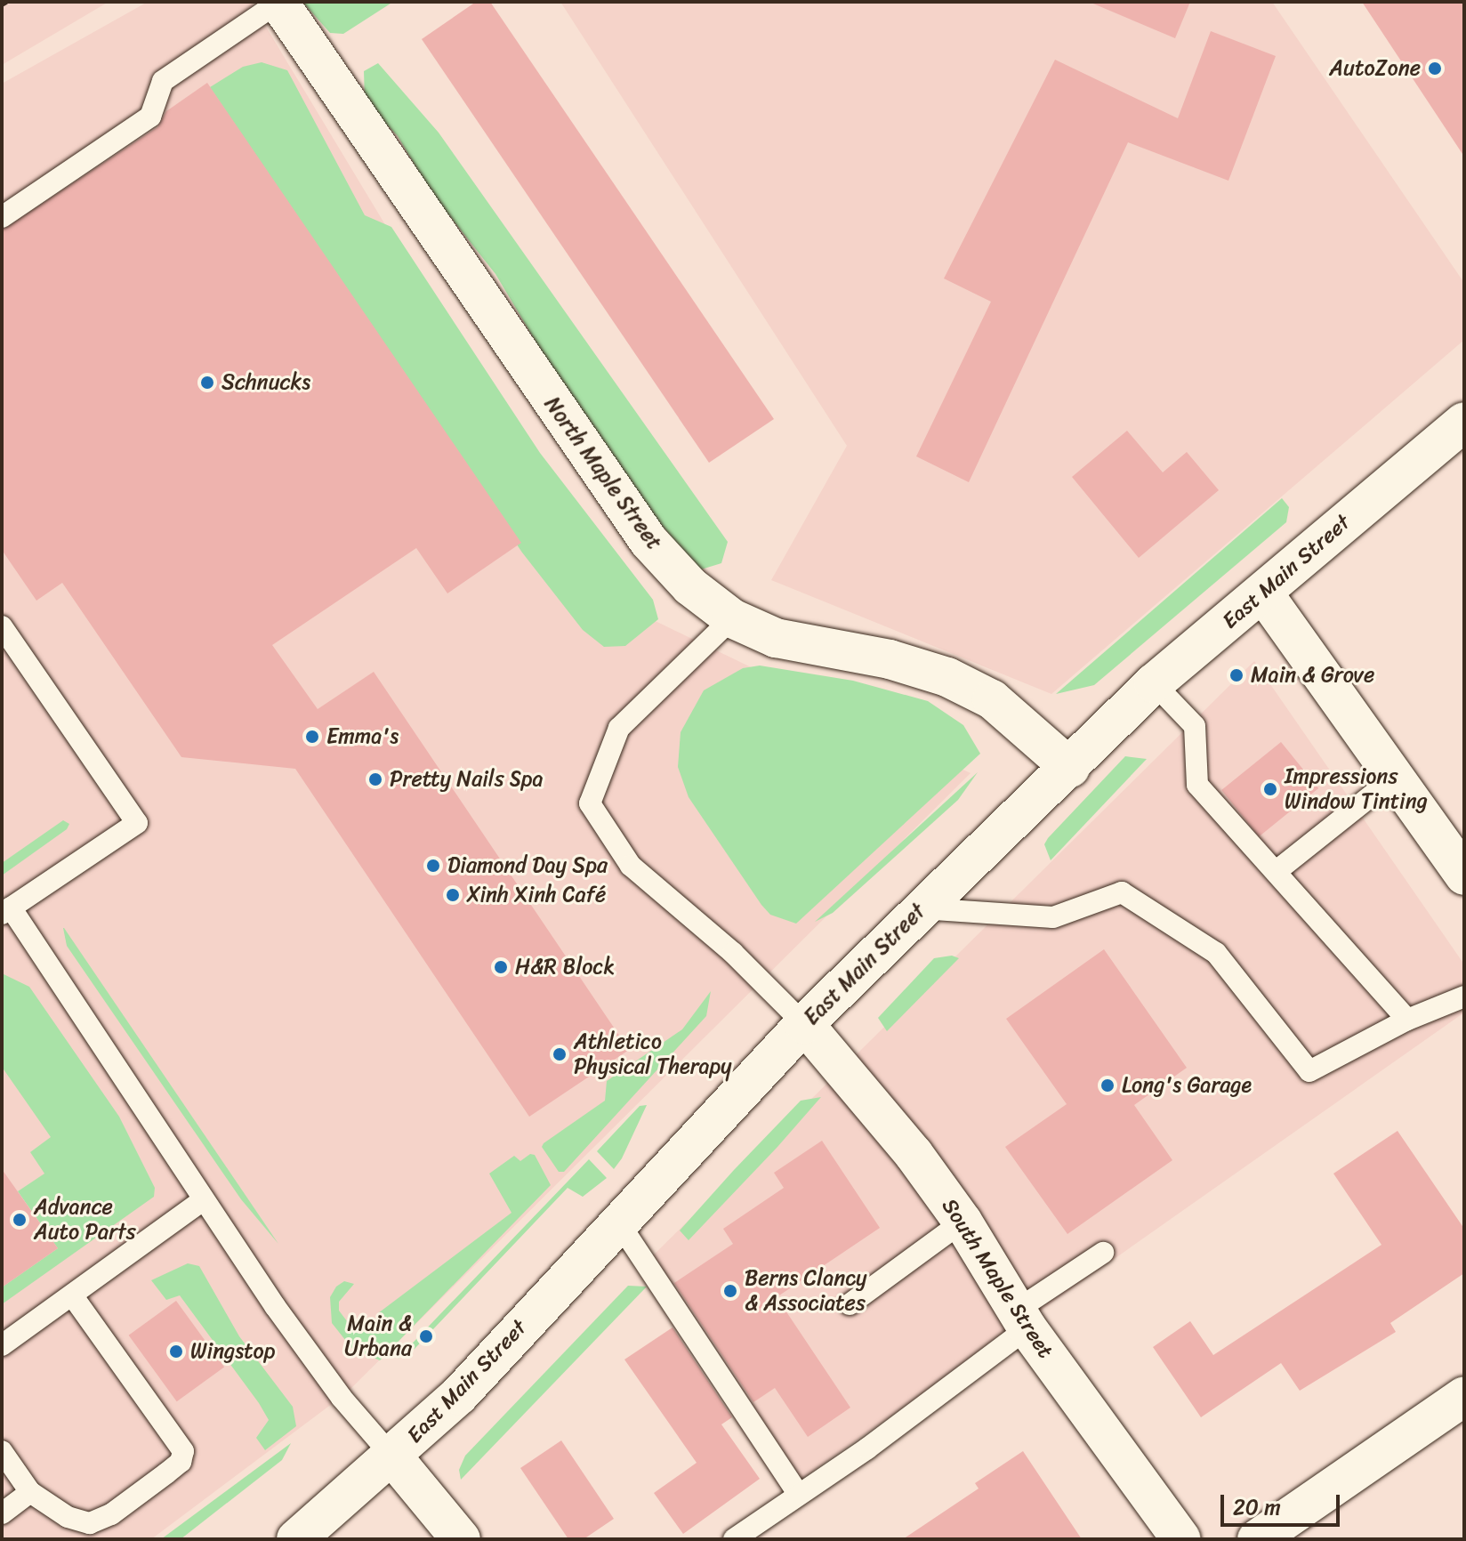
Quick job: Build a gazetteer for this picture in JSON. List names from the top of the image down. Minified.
{"streets":{"street":["North Maple Street","East Main Street","South Maple Street"]},"crossings":[["North Maple Street","East Main Street"],["East Main Street","South Maple Street"]],"places":["AutoZone","Schnucks","Main & Grove","Emma's","Pretty Nails Spa","Impressions Window Tinting","Diamond Day Spa","Xinh Xinh Café","H&R Block","Athletico Physical Therapy","Long's Garage","Advance Auto Parts","Berns Clancy & Associates","Main & Urbana","Wingstop"],"scale_bar":"20 m"}
